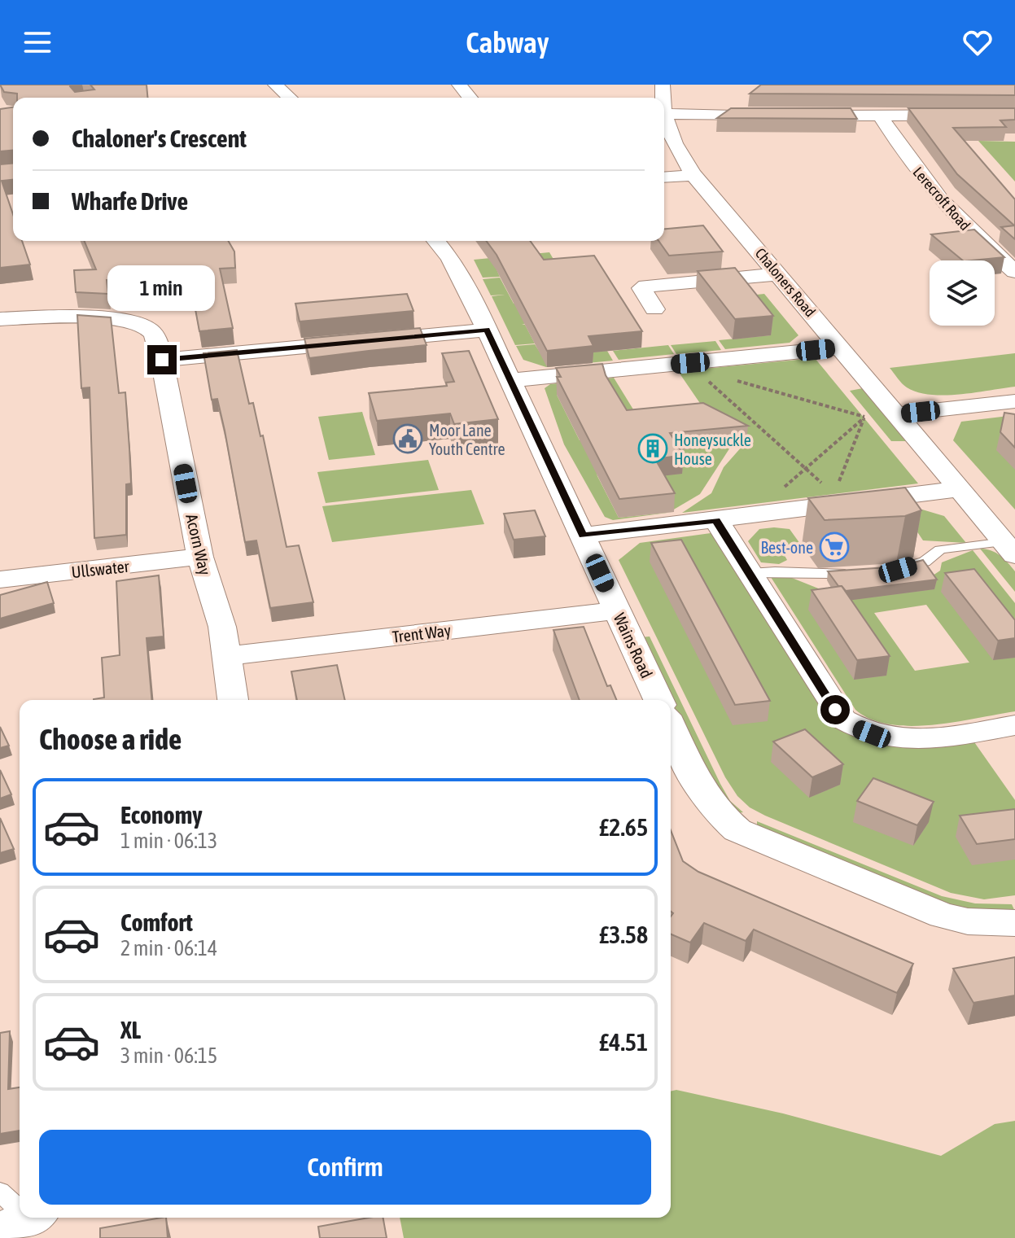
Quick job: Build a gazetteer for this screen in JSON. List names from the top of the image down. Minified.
{"streets":{"street":["Lerecroft Road","Chaloners Road","Acorn Way","Ullswater","Trent Way","Wains Road"]},"crossings":[["Acorn Way","Ullswater"],["Acorn Way","Trent Way"],["Trent Way","Wains Road"]],"places":{"public building":["Moor Lane Youth Centre"],"building":["Honeysuckle House"],"supermarket":["Best-one"]},"page":{"header":"Cabway","banner":["Chaloner's Crescent","Wharfe Drive"],"bubble":"1 min","heading":"Choose a ride","list":[{"name":"Economy","note":"1 min · 06:13","value":"£2.65"},{"name":"Comfort","note":"2 min · 06:14","value":"£3.58"},{"name":"XL","note":"3 min · 06:15","value":"£4.51"}],"buttons":"Confirm"}}
